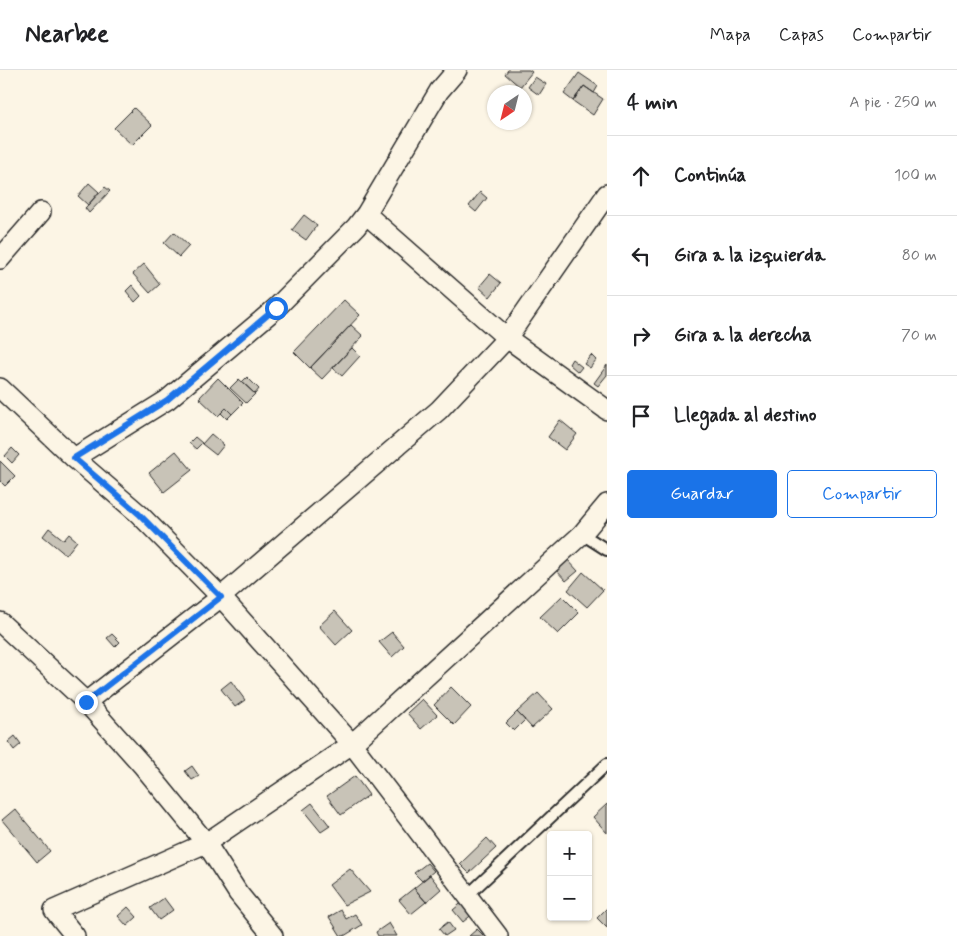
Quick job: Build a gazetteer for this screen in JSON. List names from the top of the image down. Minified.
{"north":"bottom left","page":{"header":"Nearbee","nav":["Mapa","Capas","Compartir"],"heading":["4 min","A pie · 250 m"],"list":[["Continúa","100 m"],["Gira a la izquierda","80 m"],["Gira a la derecha","70 m"],"Llegada al destino"],"buttons":["Guardar","Compartir"],"map_buttons":["+","−"]}}
